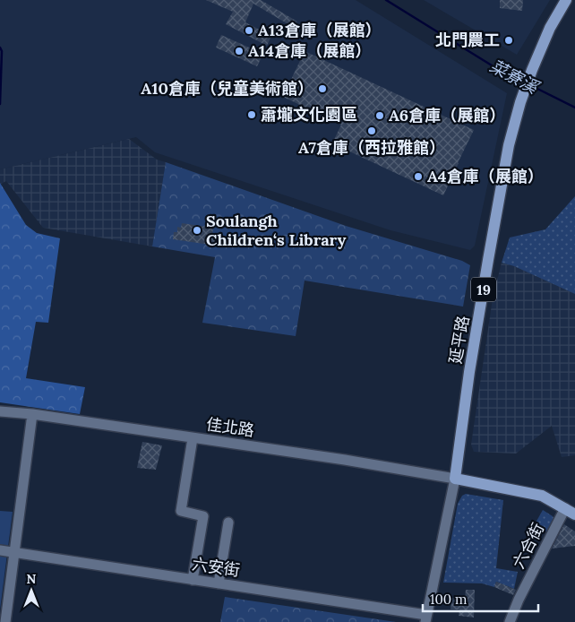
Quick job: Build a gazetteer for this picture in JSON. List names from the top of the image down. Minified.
{"streets":{"main road":["19","延平路"],"street":["佳北路","六合街","六安街"]},"crossings":[["延平路","佳北路"]],"water":["菜寮溪"],"places":["A13倉庫（展館）","北門農工","A14倉庫（展館）","A10倉庫（兒童美術館）","蕭壠文化園區","A6倉庫（展館）","A7倉庫（西拉雅館）","A4倉庫（展館）","Soulangh Children‘s Library"],"scale_bar":"100 m","north":"top"}
